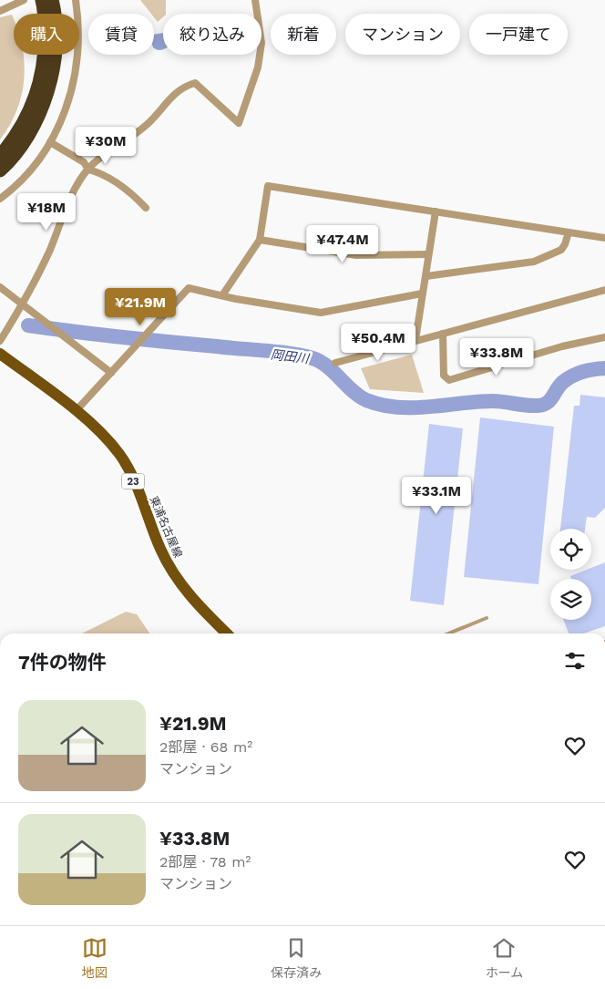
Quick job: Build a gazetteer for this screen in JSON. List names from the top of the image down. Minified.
{"streets":{"main road":["23","東浦名古屋線"]},"water":["岡田川"],"page":{"chip":["購入","賃貸","絞り込み","新着","マンション","一戸建て"],"price":["¥30M","¥18M","¥47.4M","¥21.9M","¥50.4M","¥33.8M","¥33.1M"],"heading":"7件の物件","list":[{"name":"¥21.9M","note":"2部屋 · 68 m² · マンション"},{"name":"¥33.8M","note":"2部屋 · 78 m² · マンション"}],"tabs":["地図","保存済み","ホーム"]}}
